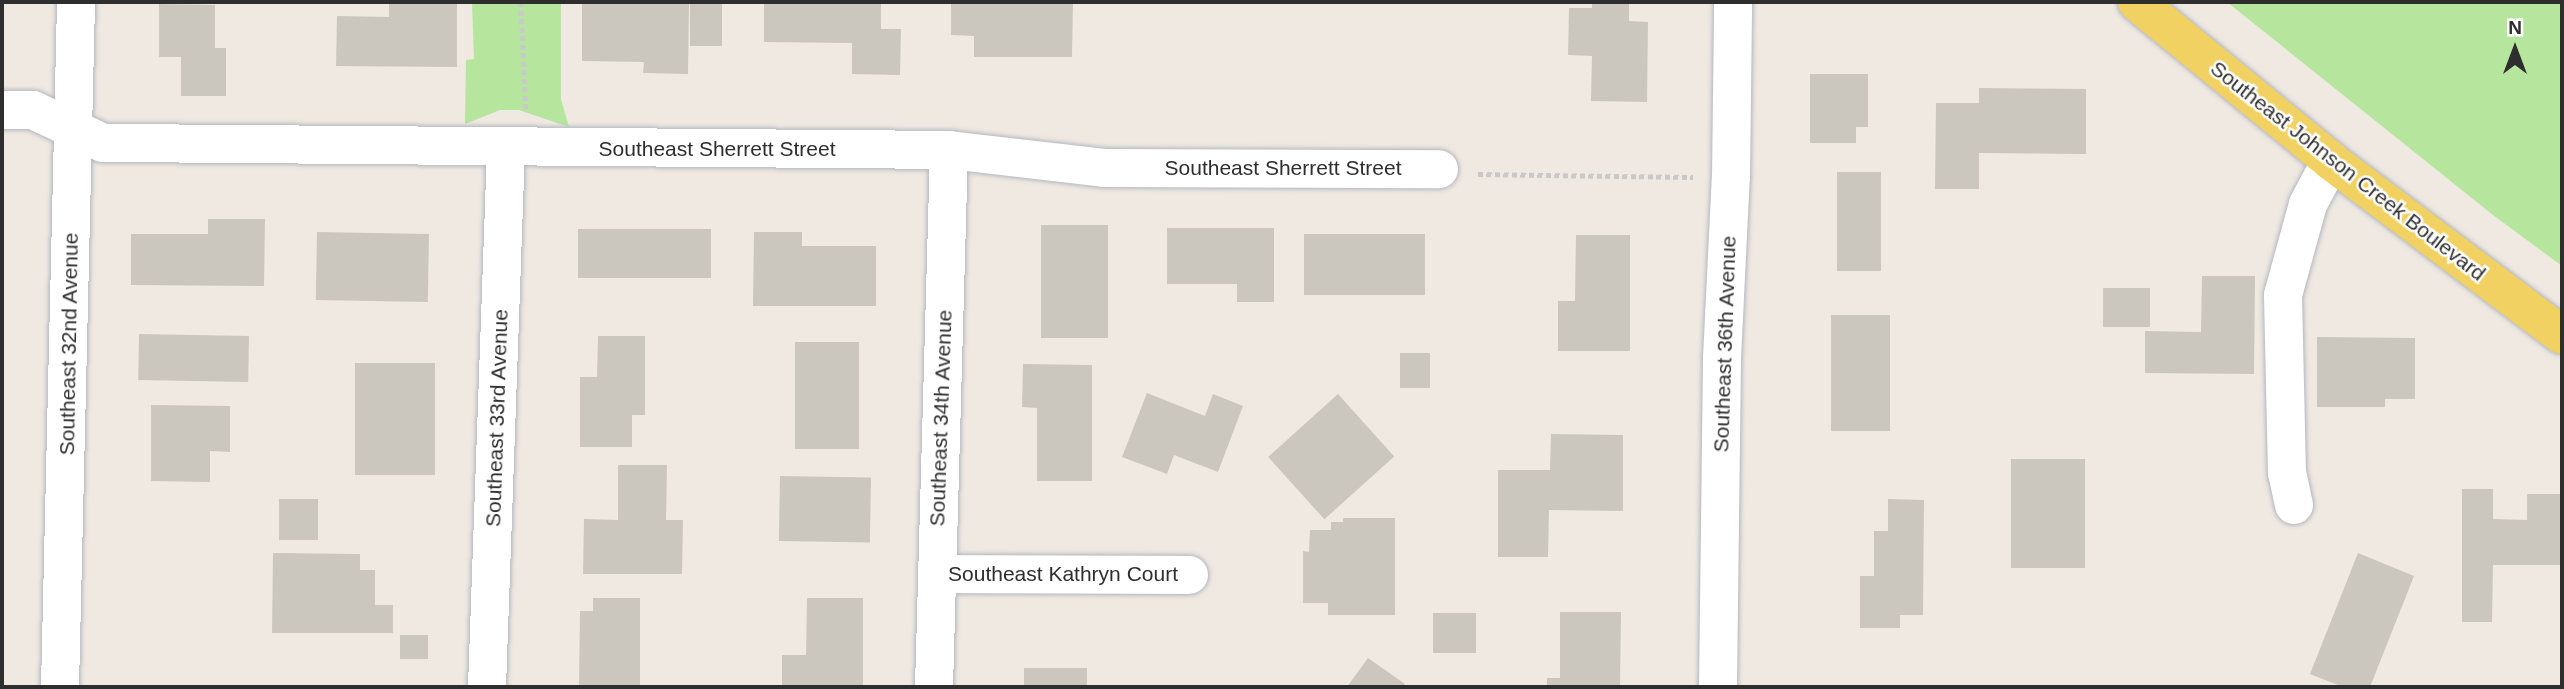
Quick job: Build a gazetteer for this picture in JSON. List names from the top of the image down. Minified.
{"streets":{"main road":["Southeast Johnson Creek Boulevard"],"street":["Southeast Sherrett Street","Southeast 32nd Avenue","Southeast 36th Avenue","Southeast 33rd Avenue","Southeast 34th Avenue","Southeast Kathryn Court"]},"crossings":[["Southeast Sherrett Street","Southeast 32nd Avenue"],["Southeast Sherrett Street","Southeast 33rd Avenue"],["Southeast Sherrett Street","Southeast 34th Avenue"],["Southeast 34th Avenue","Southeast Kathryn Court"]],"north":"top"}
